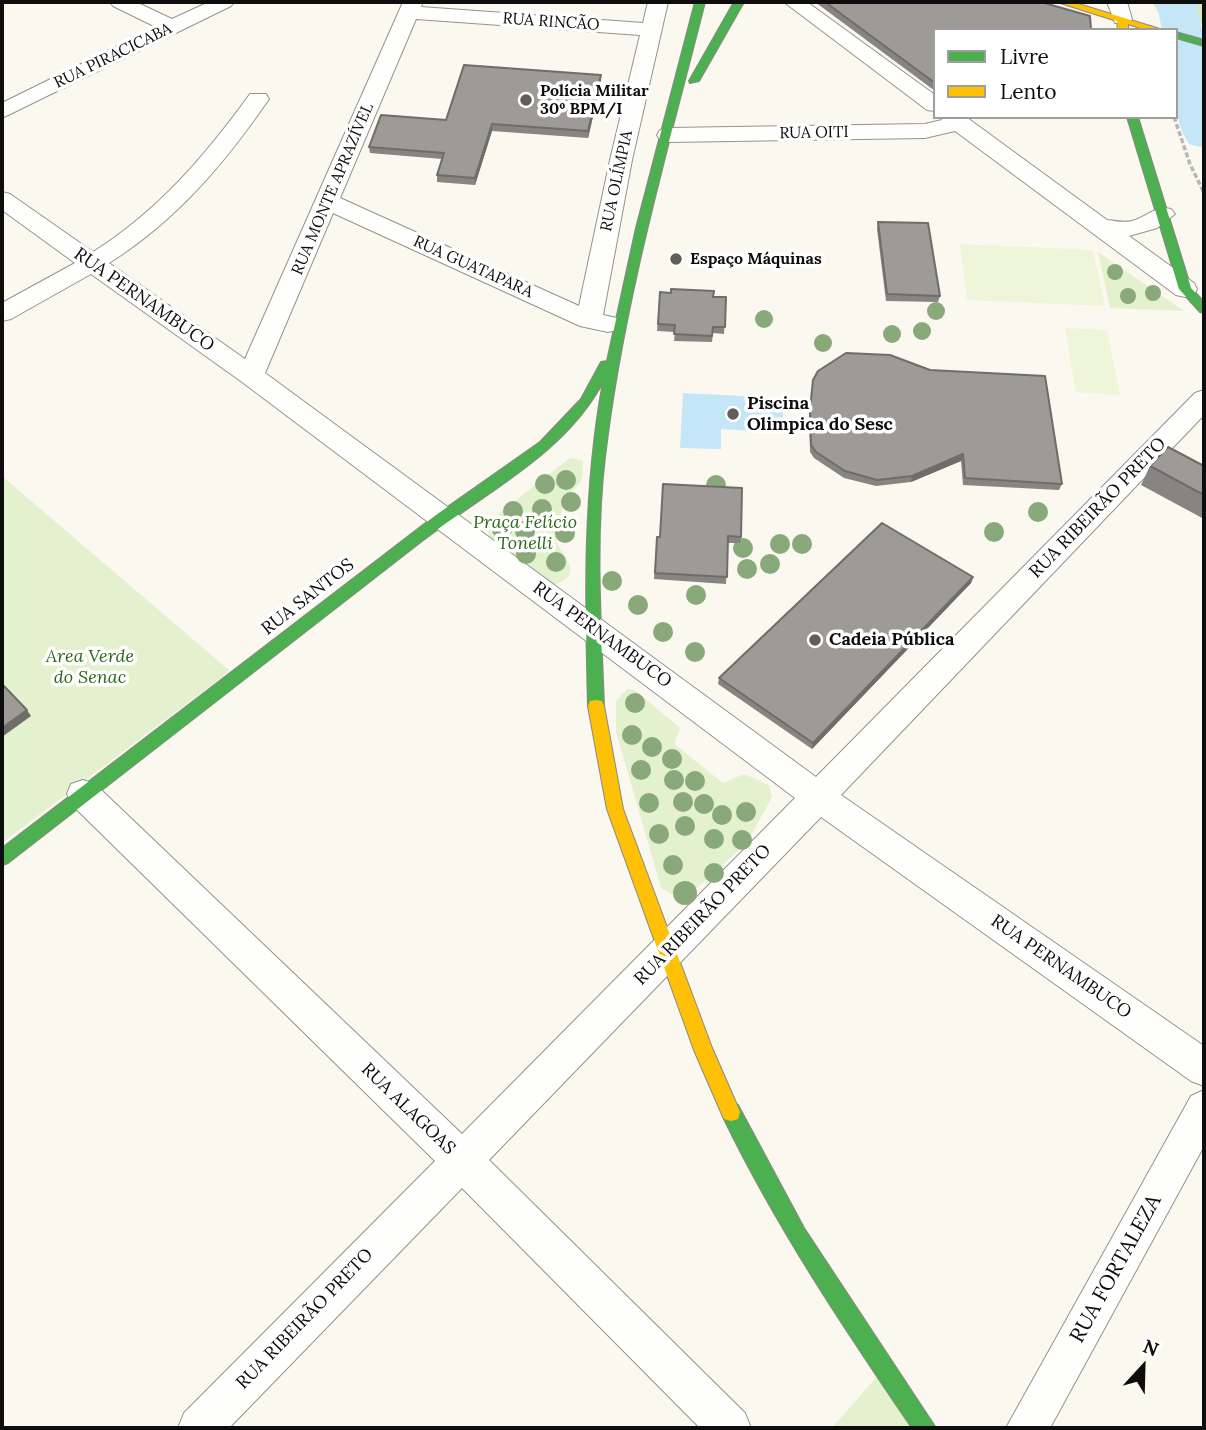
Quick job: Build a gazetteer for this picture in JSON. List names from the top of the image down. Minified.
{"streets":{"street":["RUA RINCÃO","RUA PIRACICABA","RUA OITI","RUA OLÍMPIA","RUA MONTE APRAZÍVEL","RUA GUATAPARA","RUA PERNAMBUCO","RUA RIBEIRÃO PRETO","RUA SANTOS","RUA ALAGOAS","RUA FORTALEZA"]},"crossings":[["RUA RINCÃO","RUA OLÍMPIA"],["RUA RINCÃO","RUA MONTE APRAZÍVEL"],["RUA OLÍMPIA","RUA GUATAPARA"],["RUA MONTE APRAZÍVEL","RUA GUATAPARA"],["RUA MONTE APRAZÍVEL","RUA PERNAMBUCO"],["RUA GUATAPARA","RUA SANTOS"],["RUA PERNAMBUCO","RUA RIBEIRÃO PRETO"],["RUA PERNAMBUCO","RUA SANTOS"],["RUA RIBEIRÃO PRETO","RUA ALAGOAS"],["RUA SANTOS","RUA ALAGOAS"]],"parks":["Praça Felício Tonelli","Area Verde do Senac"],"places":["Polícia Militar 30º BPM/I","Espaço Máquinas","Piscina Olimpica do Sesc","Cadeia Pública"],"legend":["Livre","Lento"],"north":"top"}
